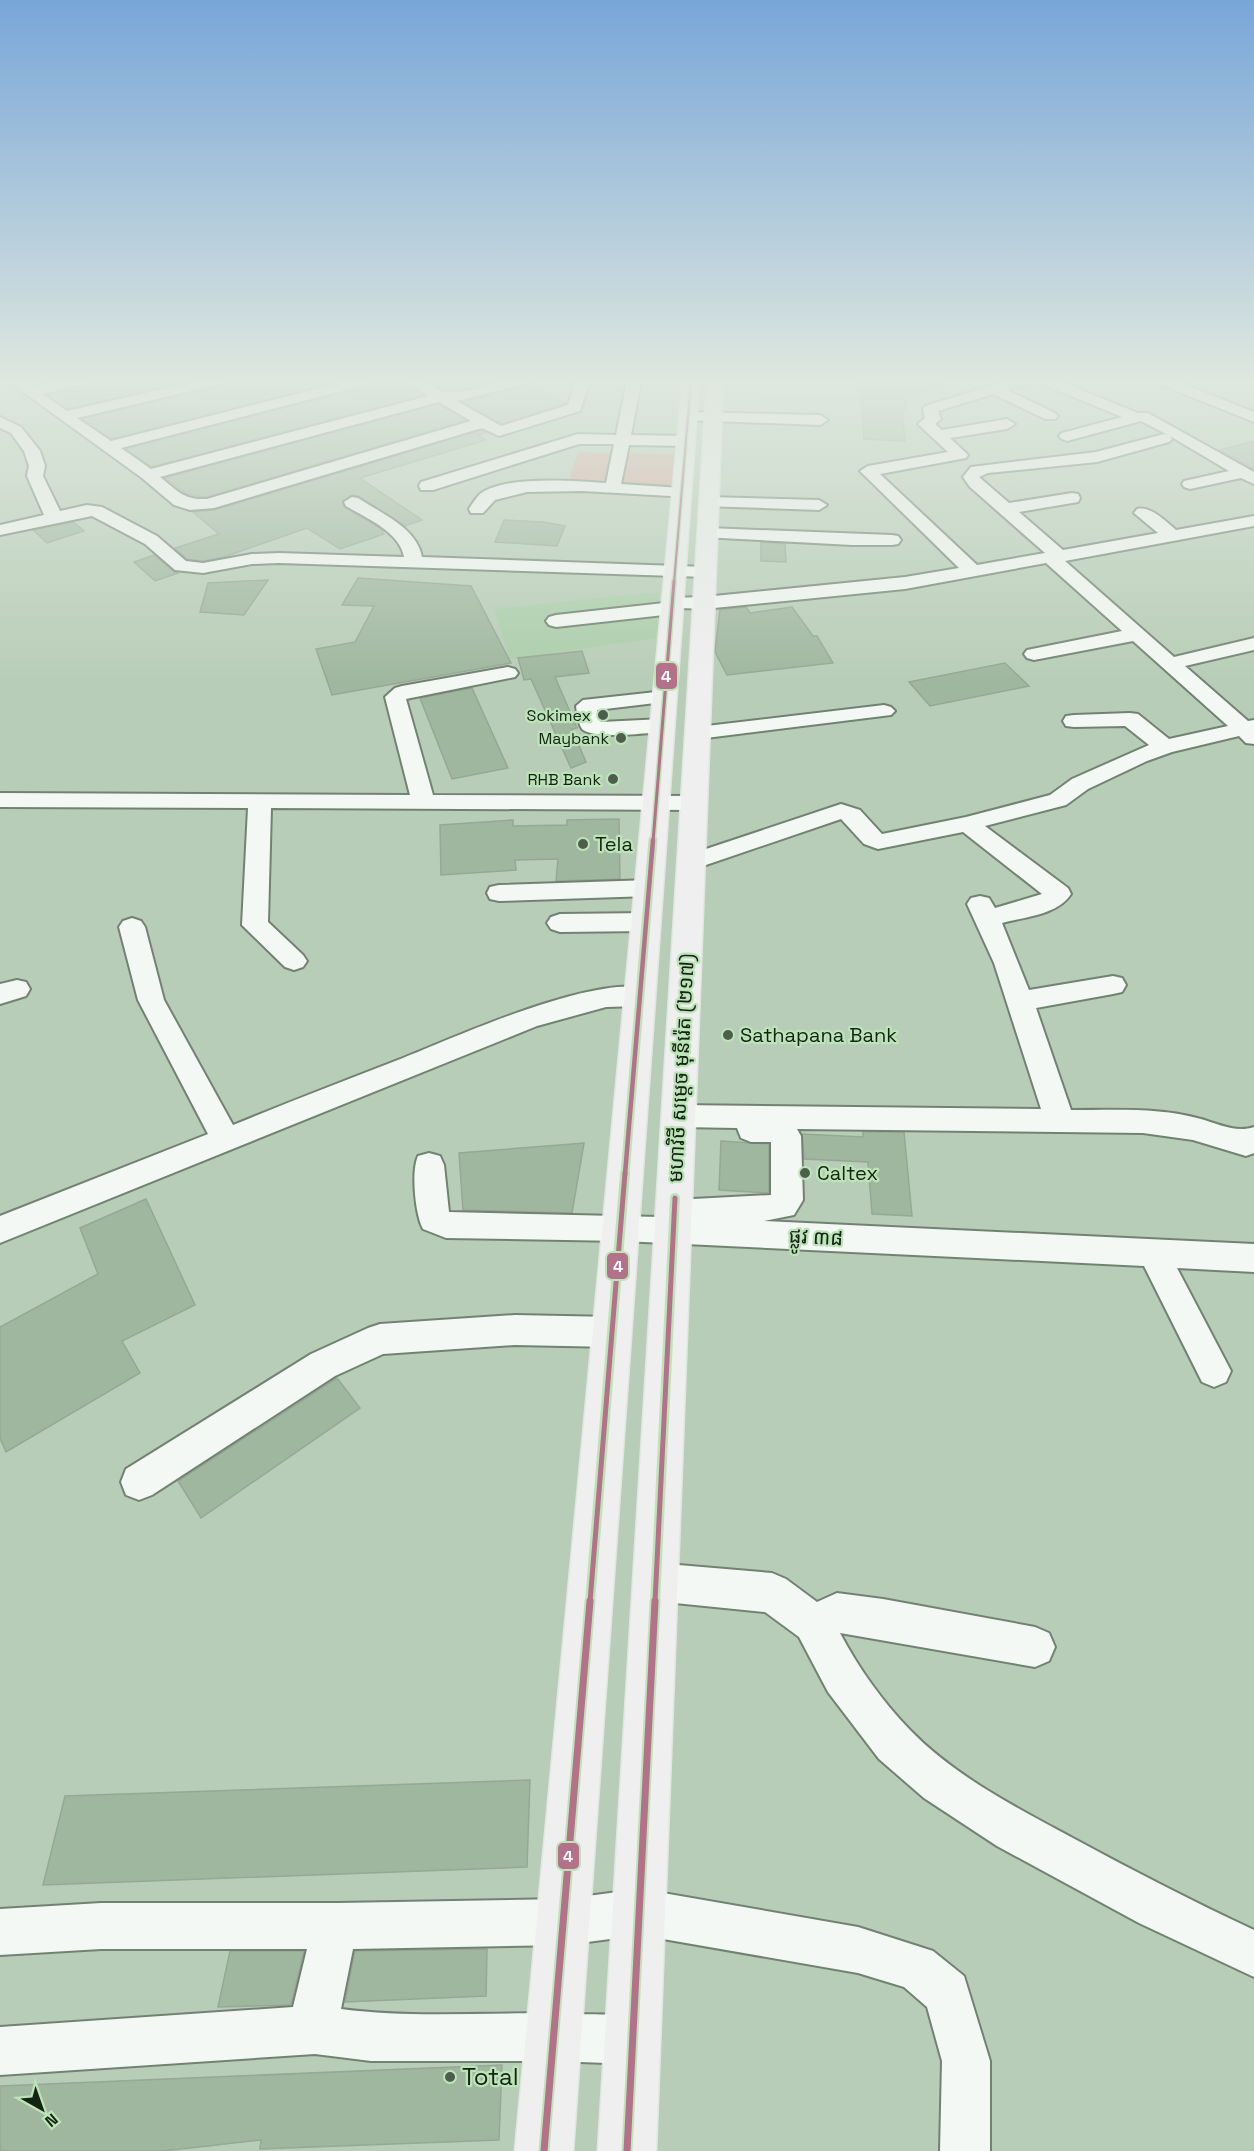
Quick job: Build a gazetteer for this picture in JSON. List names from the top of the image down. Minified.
{"streets":{"main road":["មហាវិថី សម្តេច មុនីរ៉េត (២១៧)"],"street":["ផ្លូវ ៣៨"]},"crossings":[["មហាវិថី សម្តេច មុនីរ៉េត (២១៧)","ផ្លូវ ៣៨"]],"places":["Sokimex","Maybank","RHB Bank","Tela","Sathapana Bank","Caltex","Total"],"lines":["transit line 4"],"north":"bottom right"}
